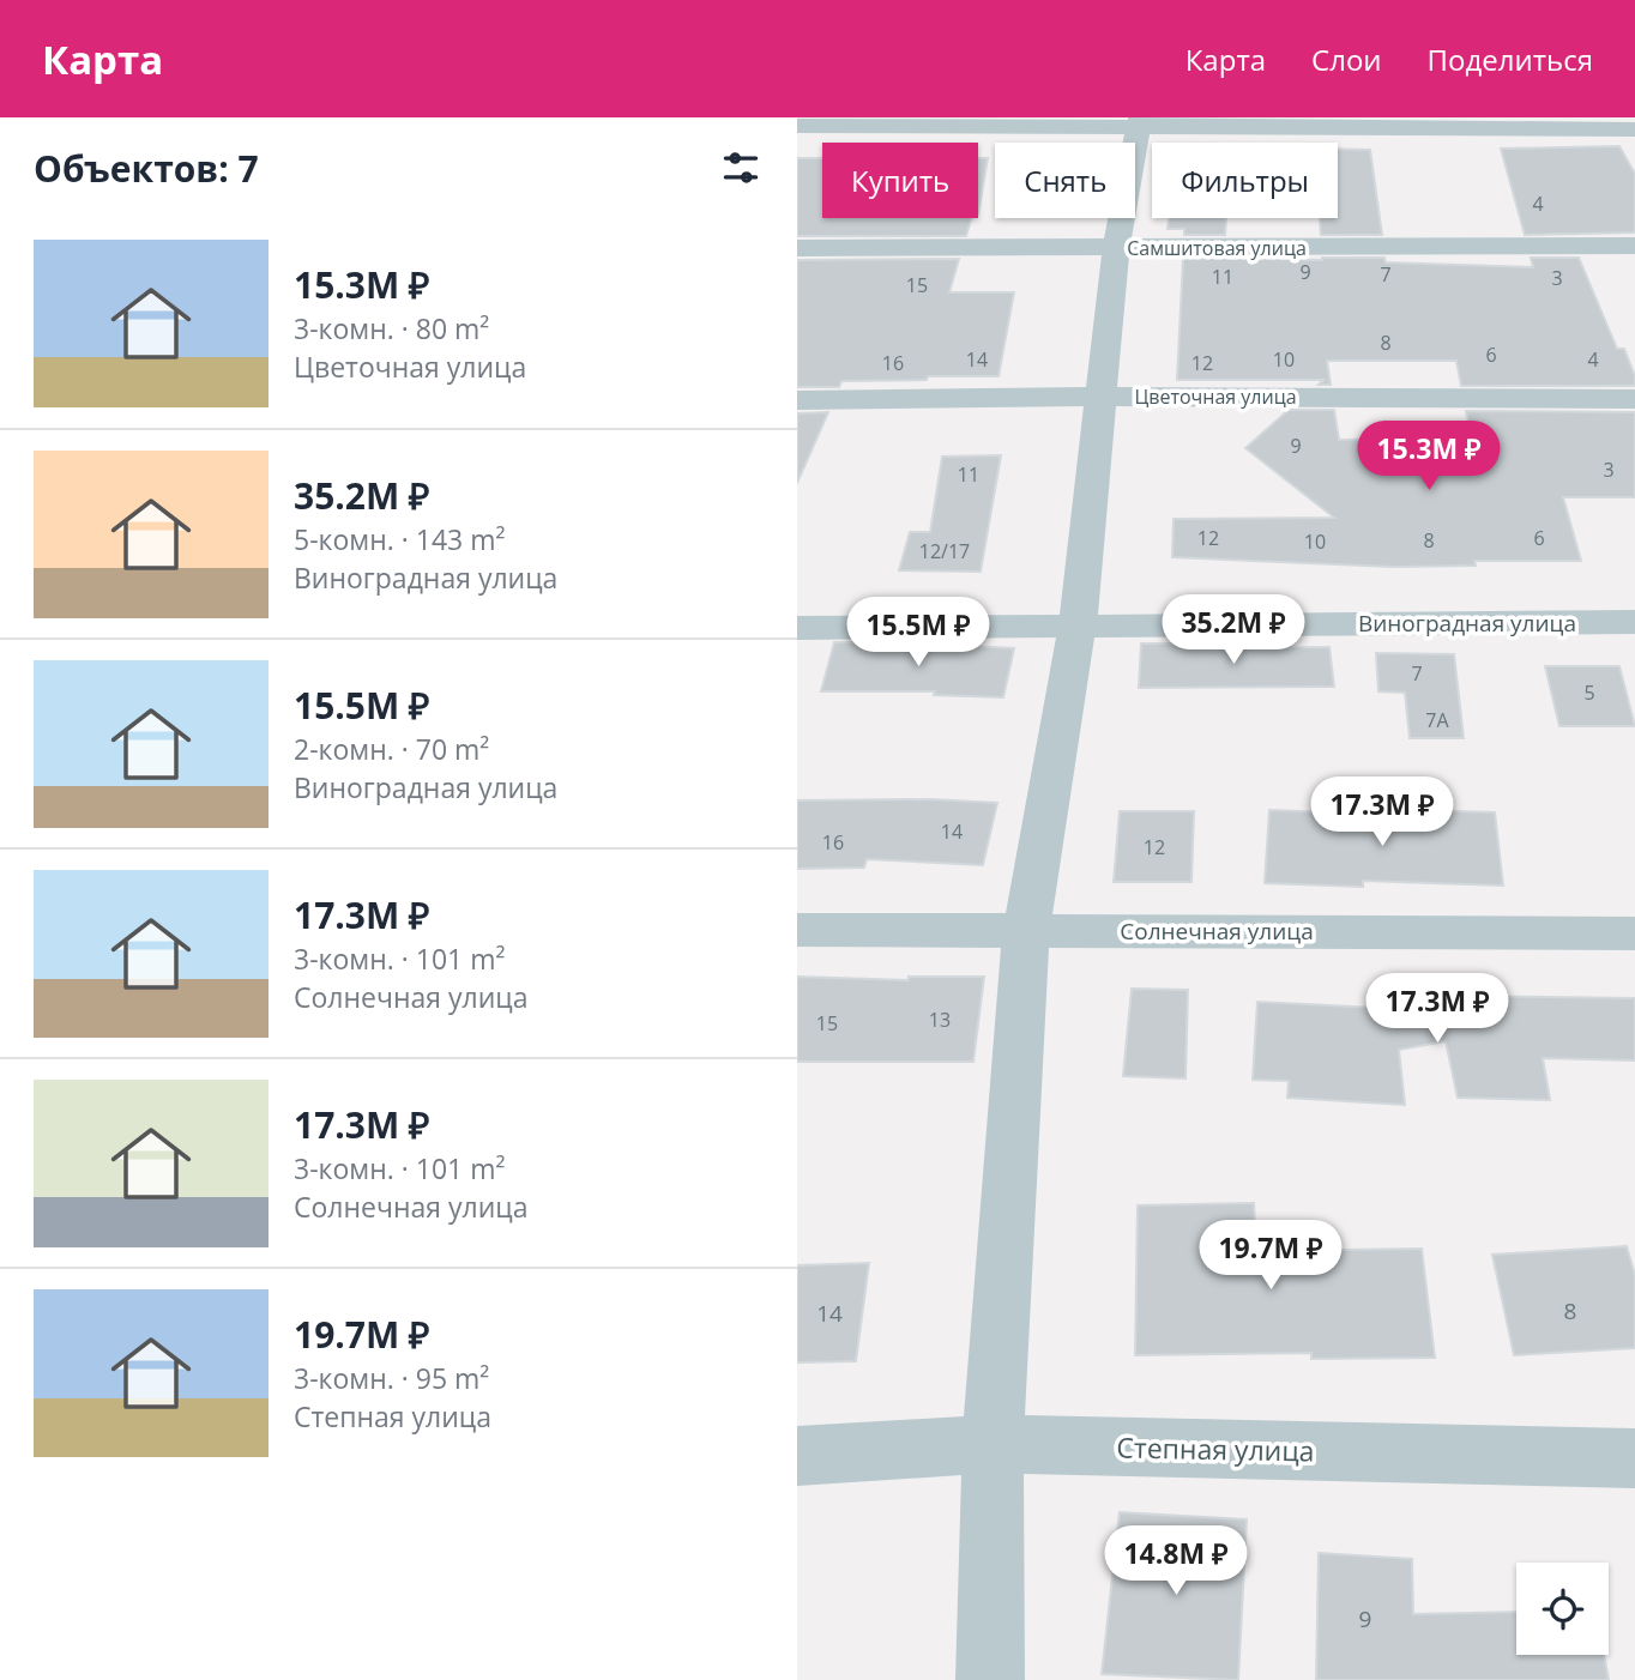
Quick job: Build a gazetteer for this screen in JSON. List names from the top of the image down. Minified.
{"streets":{"street":["Самшитовая улица","Цветочная улица","Виноградная улица","Солнечная улица","Степная улица"]},"house_numbers":["4","9","7","11","3","15","8","6","14","10","4","16","12","9","3","11","12","6","8","10","12/17","7","5","7А","14","16","12","13","15","8","14","9"],"page":{"header":"Карта","nav":["Карта","Слои","Поделиться"],"heading":"Объектов: 7","chip":["Купить","Снять","Фильтры"],"list":[{"name":"15.3M ₽","note":"3-комн. · 80 m² · Цветочная улица"},{"name":"35.2M ₽","note":"5-комн. · 143 m² · Виноградная улица"},{"name":"15.5M ₽","note":"2-комн. · 70 m² · Виноградная улица"},{"name":"17.3M ₽","note":"3-комн. · 101 m² · Солнечная улица"},{"name":"17.3M ₽","note":"3-комн. · 101 m² · Солнечная улица"},{"name":"19.7M ₽","note":"3-комн. · 95 m² · Степная улица"}],"price":["15.3M ₽","35.2M ₽","15.5M ₽","17.3M ₽","17.3M ₽","19.7M ₽","14.8M ₽"]}}
